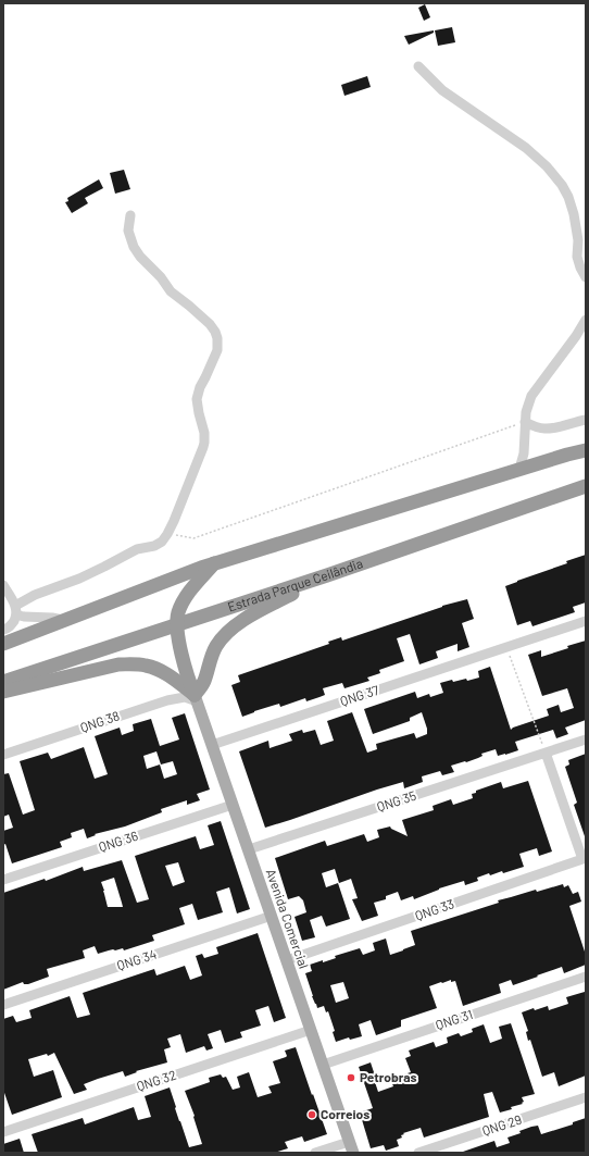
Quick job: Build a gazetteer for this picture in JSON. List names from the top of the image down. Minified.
{"streets":{"highway":["Estrada Parque Ceilândia"],"main road":["Avenida Comercial"],"street":["QNG 37","QNG 38","QNG 35","QNG 36","QNG 33","QNG 34","QNG 31","QNG 32","QNG 29"]},"crossings":[["QNG 37","Avenida Comercial"],["QNG 38","Avenida Comercial"],["QNG 35","Avenida Comercial"],["QNG 36","Avenida Comercial"],["QNG 33","Avenida Comercial"],["Avenida Comercial","QNG 34"],["Avenida Comercial","QNG 31"],["Avenida Comercial","QNG 32"]],"places":["Petrobras","Correios"]}
